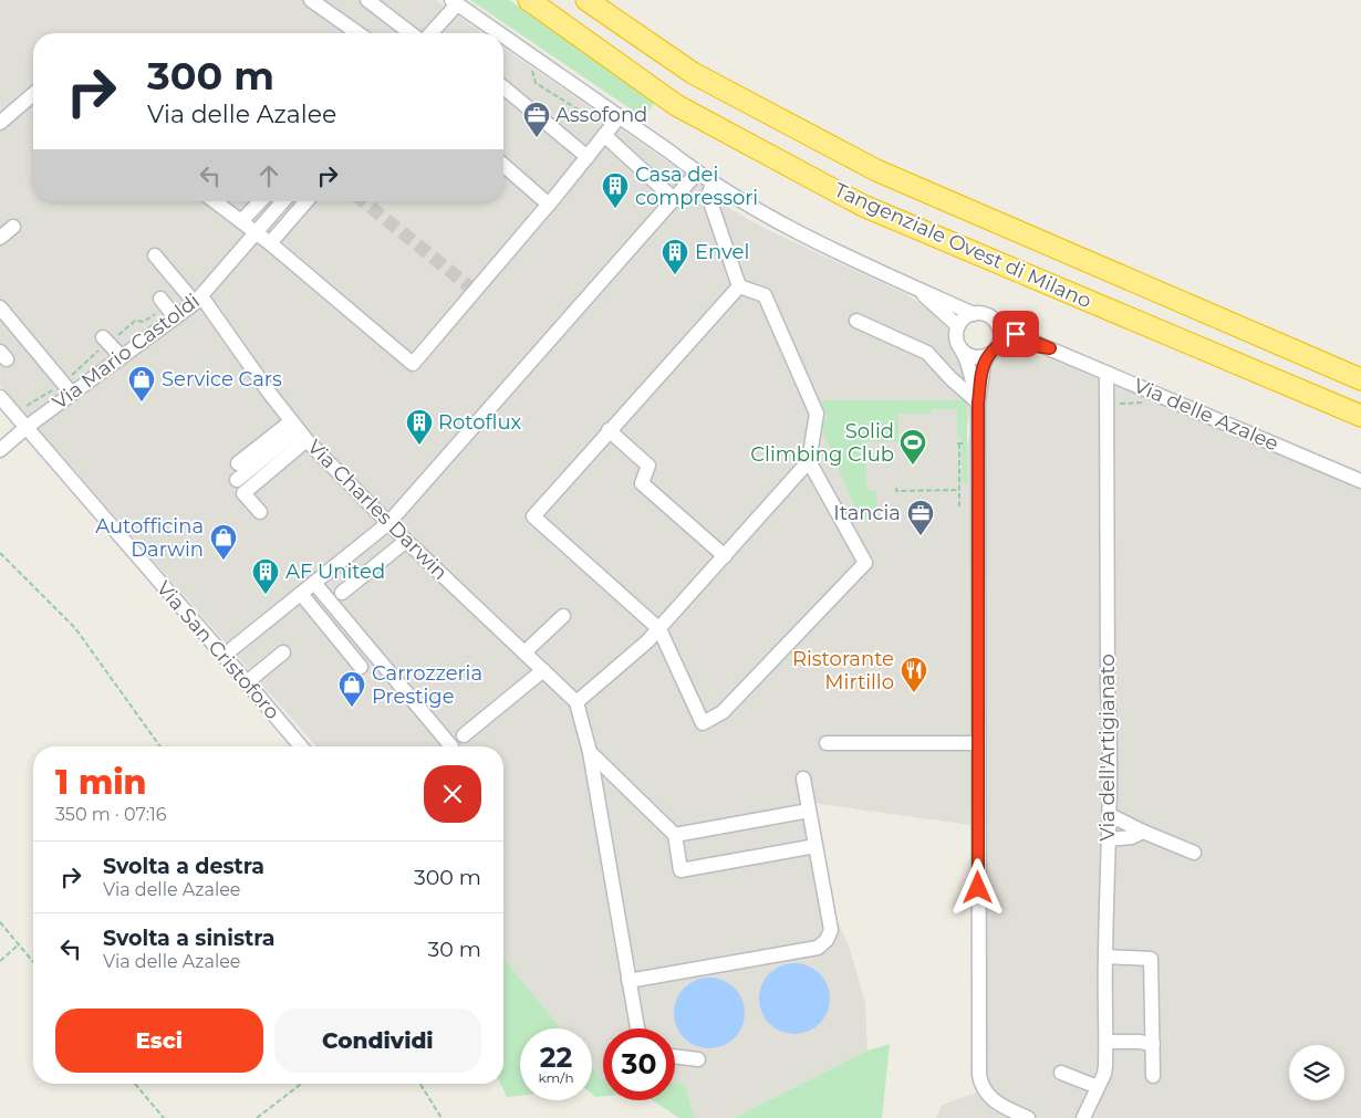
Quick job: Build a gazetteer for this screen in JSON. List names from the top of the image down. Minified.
{"streets":{"highway":["Tangenziale Ovest di Milano"],"street":["Via Mario Castoldi","Via delle Azalee","Via Charles Darwin","Via San Cristoforo","Via dell'Artigianato"]},"crossings":[["Via Mario Castoldi","Via Charles Darwin"],["Via Mario Castoldi","Via San Cristoforo"],["Via delle Azalee","Via dell'Artigianato"]],"places":{"office":["Assofond","Itancia"],"building":["Casa dei compressori","Envel","Rotoflux","AF United"],"shop":["Service Cars","Autofficina Darwin","Carrozzeria Prestige"],"sports":["Solid Climbing Club"],"restaurant":["Ristorante Mirtillo"]},"page":{"turn":["300 m","Via delle Azalee"],"heading":["1 min","350 m · 07:16"],"list":[{"name":"Svolta a destra","note":"Via delle Azalee","value":"300 m"},{"name":"Svolta a sinistra","note":"Via delle Azalee","value":"30 m"}],"buttons":["Esci","Condividi"],"speed":"22 km/h","limit":"30"}}
